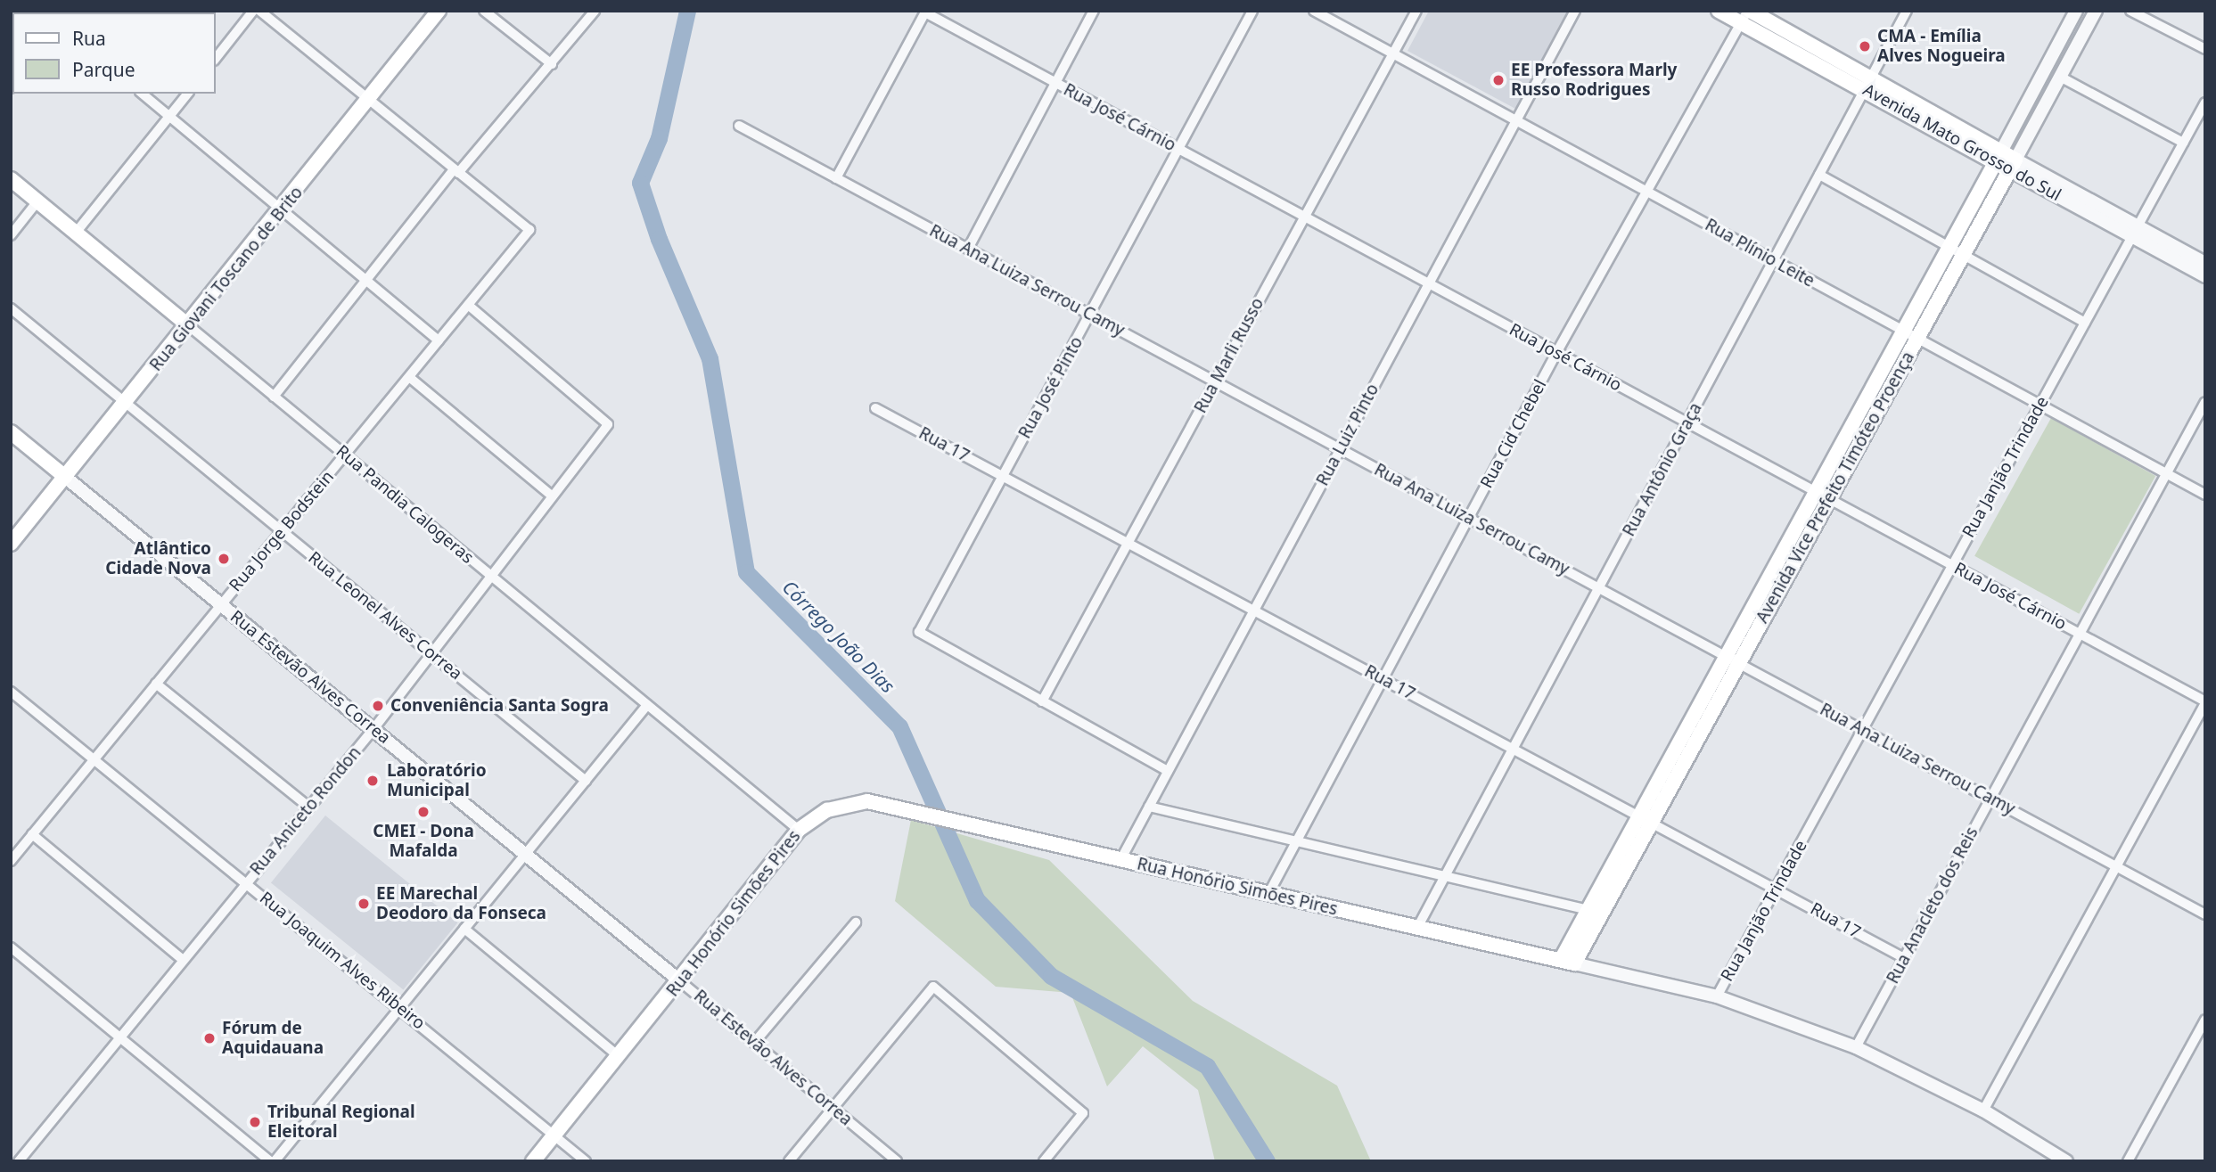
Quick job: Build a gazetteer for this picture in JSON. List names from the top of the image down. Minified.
{"streets":{"main road":["Avenida Mato Grosso do Sul","Rua Giovani Toscano de Brito","Avenida Vice Prefeito Timóteo Proença","Rua Pandia Calogeras","Rua Estevão Alves Correa","Rua Honório Simões Pires"],"street":["Rua José Cárnio","Rua Plínio Leite","Rua Ana Luiza Serrou Camy","Rua Marli Russo","Rua José Pinto","Rua Cid Chebel","Rua Luiz Pinto","Rua 17","Rua Janjão Trindade","Rua Antônio Graça","Rua Jorge Bodstein","Rua Leonel Alves Correa","Rua Aniceto Rondon","Rua Anacleto dos Reis","Rua Joaquim Alves Ribeiro"]},"crossings":[["Rua José Cárnio","Rua Marli Russo"],["Rua José Cárnio","Rua José Pinto"],["Rua José Cárnio","Rua Cid Chebel"],["Rua José Cárnio","Rua Luiz Pinto"],["Rua José Cárnio","Rua Janjão Trindade"],["Rua José Cárnio","Rua Antônio Graça"],["Rua José Cárnio","Avenida Vice Prefeito Timóteo Proença"],["Rua José Cárnio","Rua Anacleto dos Reis"],["Avenida Mato Grosso do Sul","Rua Cid Chebel"],["Avenida Mato Grosso do Sul","Rua Janjão Trindade"],["Avenida Mato Grosso do Sul","Rua Antônio Graça"],["Avenida Mato Grosso do Sul","Avenida Vice Prefeito Timóteo Proença"],["Rua Plínio Leite","Rua Marli Russo"],["Rua Plínio Leite","Rua Cid Chebel"],["Rua Plínio Leite","Rua Luiz Pinto"],["Rua Plínio Leite","Rua Janjão Trindade"],["Rua Plínio Leite","Rua Antônio Graça"],["Rua Plínio Leite","Avenida Vice Prefeito Timóteo Proença"],["Rua Plínio Leite","Rua Anacleto dos Reis"],["Rua Giovani Toscano de Brito","Rua Pandia Calogeras"],["Rua Giovani Toscano de Brito","Rua Leonel Alves Correa"],["Rua Giovani Toscano de Brito","Rua Estevão Alves Correa"],["Rua Ana Luiza Serrou Camy","Rua Marli Russo"],["Rua Ana Luiza Serrou Camy","Rua José Pinto"],["Rua Ana Luiza Serrou Camy","Rua Cid Chebel"],["Rua Ana Luiza Serrou Camy","Rua Luiz Pinto"],["Rua Ana Luiza Serrou Camy","Rua Janjão Trindade"],["Rua Ana Luiza Serrou Camy","Rua Antônio Graça"],["Rua Ana Luiza Serrou Camy","Avenida Vice Prefeito Timóteo Proença"],["Rua Ana Luiza Serrou Camy","Rua Anacleto dos Reis"],["Rua Marli Russo","Rua José Pinto"],["Rua Marli Russo","Rua 17"],["Rua José Pinto","Rua 17"],["Rua Cid Chebel","Rua 17"],["Rua Cid Chebel","Rua Honório Simões Pires"],["Rua Luiz Pinto","Rua 17"],["Rua Luiz Pinto","Rua Honório Simões Pires"],["Rua 17","Rua Janjão Trindade"],["Rua 17","Rua Antônio Graça"],["Rua 17","Avenida Vice Prefeito Timóteo Proença"],["Rua 17","Rua Anacleto dos Reis"],["Rua Janjão Trindade","Rua Honório Simões Pires"],["Rua Antônio Graça","Rua Honório Simões Pires"],["Avenida Vice Prefeito Timóteo Proença","Rua Honório Simões Pires"],["Rua Pandia Calogeras","Rua Jorge Bodstein"],["Rua Pandia Calogeras","Rua Aniceto Rondon"],["Rua Pandia Calogeras","Rua Honório Simões Pires"],["Rua Jorge Bodstein","Rua Leonel Alves Correa"],["Rua Jorge Bodstein","Rua Estevão Alves Correa"],["Rua Jorge Bodstein","Rua Aniceto Rondon"],["Rua Jorge Bodstein","Rua Joaquim Alves Ribeiro"],["Rua Leonel Alves Correa","Rua Aniceto Rondon"],["Rua Estevão Alves Correa","Rua Aniceto Rondon"],["Rua Estevão Alves Correa","Rua Honório Simões Pires"],["Rua Aniceto Rondon","Rua Joaquim Alves Ribeiro"],["Rua Honório Simões Pires","Rua Anacleto dos Reis"],["Rua Honório Simões Pires","Rua Joaquim Alves Ribeiro"]],"water":["Córrego João Dias"],"places":["CMA - Emília Alves Nogueira","EE Professora Marly Russo Rodrigues","Atlântico Cidade Nova","Conveniência Santa Sogra","Laboratório Municipal","CMEI - Dona Mafalda","EE Marechal Deodoro da Fonseca","Fórum de Aquidauana","Tribunal Regional Eleitoral"],"legend":["Rua","Parque"]}
